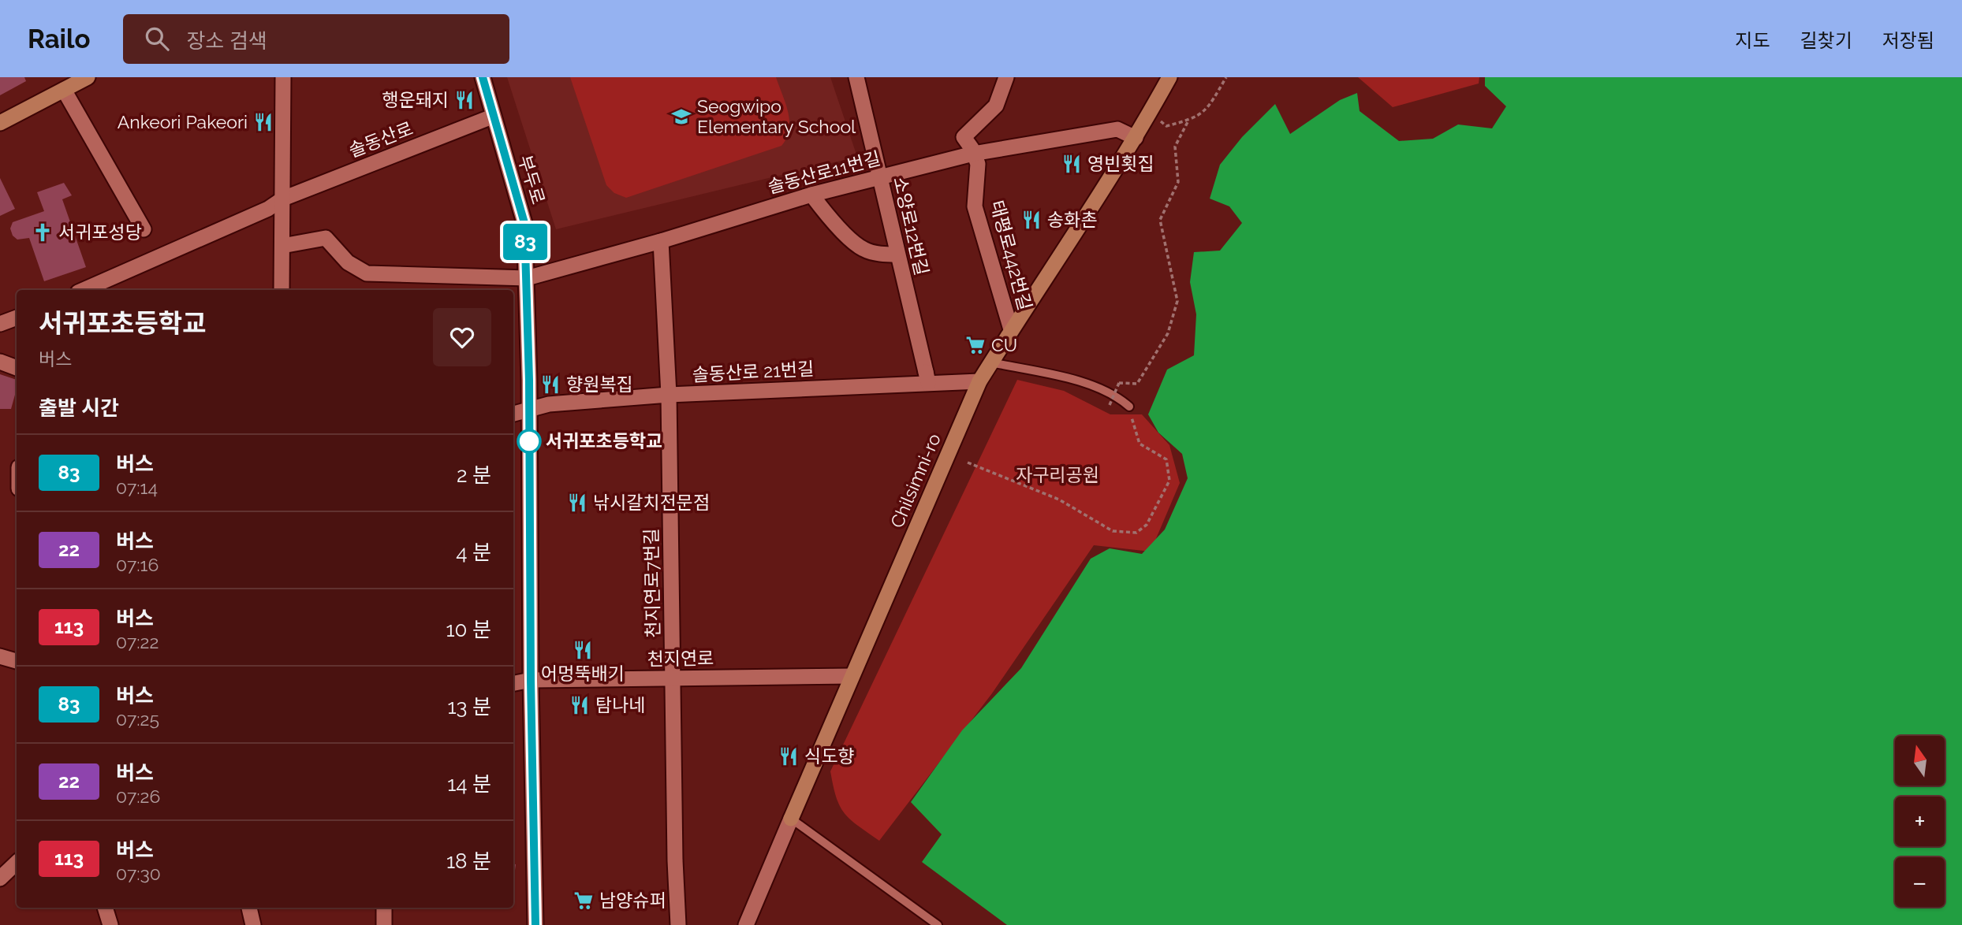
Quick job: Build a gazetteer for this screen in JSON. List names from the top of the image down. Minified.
{"streets":{"main road":["Chilsimni-ro"],"street":["솔동산로","솔동산로11번길","부두로","소양로12번길","태평로442번길","솔동산로 21번길","천지연로7번길","천지연로"]},"crossings":[["솔동산로","부두로"],["솔동산로11번길","부두로"],["솔동산로11번길","소양로12번길"],["솔동산로11번길","태평로442번길"],["솔동산로11번길","Chilsimni-ro"],["솔동산로11번길","천지연로7번길"],["부두로","솔동산로 21번길"],["부두로","천지연로"],["소양로12번길","솔동산로 21번길"],["태평로442번길","Chilsimni-ro"],["솔동산로 21번길","Chilsimni-ro"],["솔동산로 21번길","천지연로7번길"],["Chilsimni-ro","천지연로"],["천지연로7번길","천지연로"]],"parks":["자구리공원"],"places":{"restaurant":["행운돼지","Ankeori Pakeori","영빈횟집","송화촌","향원복집","낚시갈치전문점","어멍뚝배기","탐나네","식도향"],"school or university":["Seogwipo Elementary School"],"church":["서귀포성당"],"supermarket":["CU","남양슈퍼"],"other":["서귀포초등학교"]},"lines":["bus line 83"],"north":"top","page":{"header":"Railo","search":"장소 검색","nav":["지도","길찾기","저장됨"],"on_map":"83","heading":[["서귀포초등학교","버스"],"출발 시간"],"list":[{"mark":"83","name":"버스","note":"07:14","value":"2 분"},{"mark":"22","name":"버스","note":"07:16","value":"4 분"},{"mark":"113","name":"버스","note":"07:22","value":"10 분"},{"mark":"83","name":"버스","note":"07:25","value":"13 분"},{"mark":"22","name":"버스","note":"07:26","value":"14 분"},{"mark":"113","name":"버스","note":"07:30","value":"18 분"}],"map_buttons":["+","−"]}}
